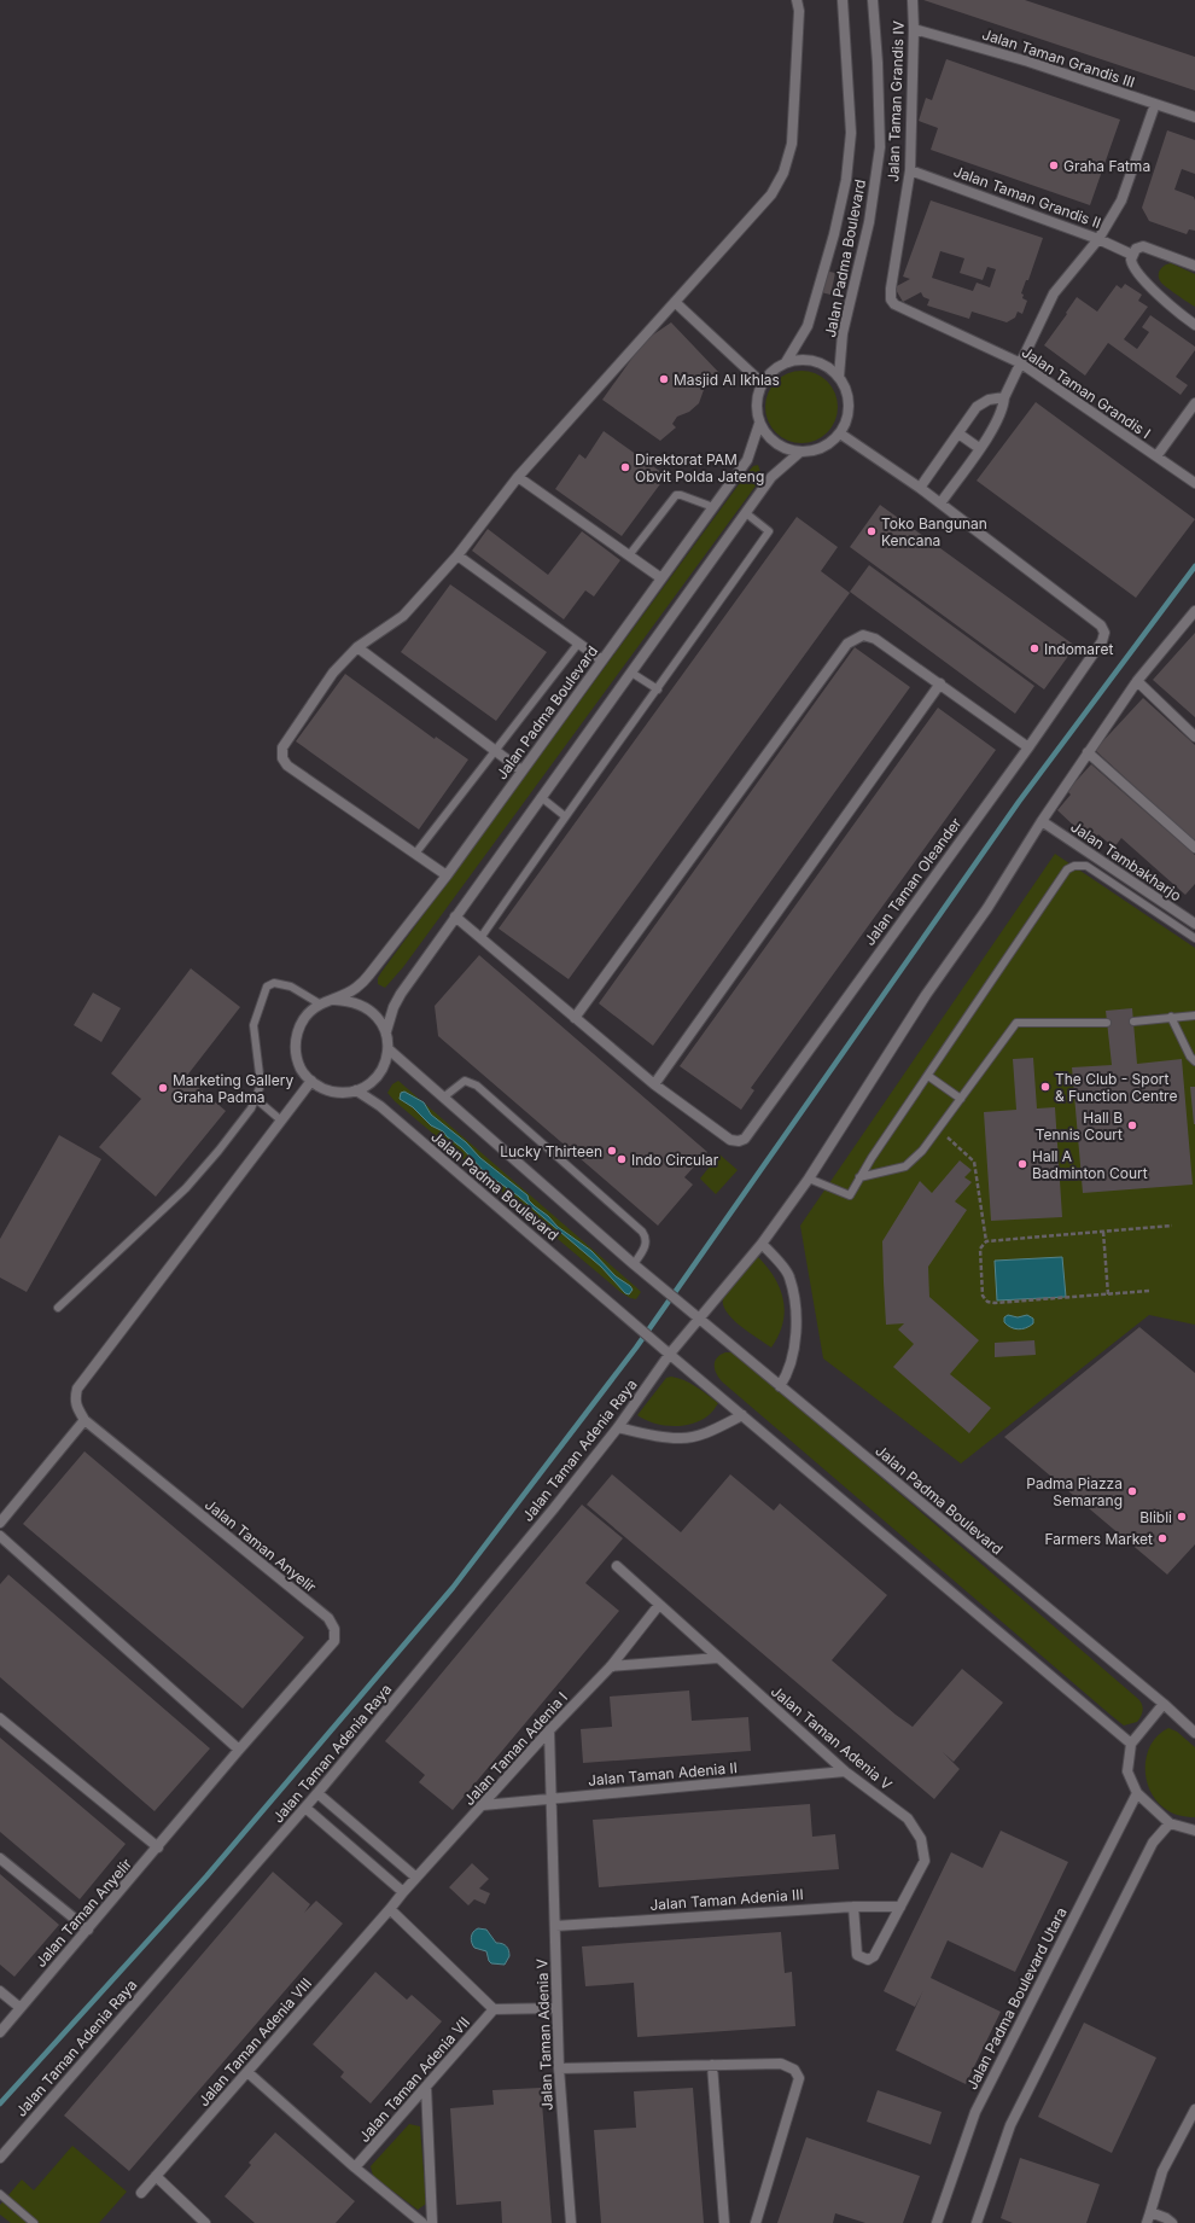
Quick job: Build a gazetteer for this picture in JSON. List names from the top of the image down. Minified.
{"streets":{"street":["Jalan Taman Grandis III","Jalan Taman Grandis IV","Jalan Taman Grandis II","Jalan Padma Boulevard","Jalan Taman Grandis I","Jalan Tambakharjo","Jalan Taman Oleander","Jalan Taman Adenia Raya","Jalan Taman Anyelir","Jalan Taman Adenia V","Jalan Taman Adenia I","Jalan Taman Adenia II","Jalan Taman Adenia III","Jalan Padma Boulevard Utara","Jalan Taman Adenia VIII","Jalan Taman Adenia VII"]},"crossings":[["Jalan Taman Grandis III","Jalan Taman Grandis IV"],["Jalan Taman Grandis IV","Jalan Taman Grandis II"],["Jalan Taman Grandis IV","Jalan Taman Grandis I"],["Jalan Padma Boulevard","Jalan Taman Adenia Raya"],["Jalan Padma Boulevard","Jalan Taman Anyelir"],["Jalan Tambakharjo","Jalan Taman Adenia Raya"],["Jalan Taman Adenia V","Jalan Taman Adenia I"],["Jalan Taman Adenia V","Jalan Taman Adenia II"],["Jalan Taman Adenia V","Jalan Taman Adenia III"],["Jalan Taman Adenia I","Jalan Taman Adenia II"],["Jalan Taman Adenia I","Jalan Taman Adenia VIII"]],"places":["Graha Fatma","Masjid Al Ikhlas","Direktorat PAM Obvit Polda Jateng","Toko Bangunan Kencana","Indomaret","The Club - Sport & Function Centre","Marketing Gallery Graha Padma","Hall B Tennis Court","Lucky Thirteen","Indo Circular","Hall A Badminton Court","Padma Piazza Semarang","Blibli","Farmers Market"]}
